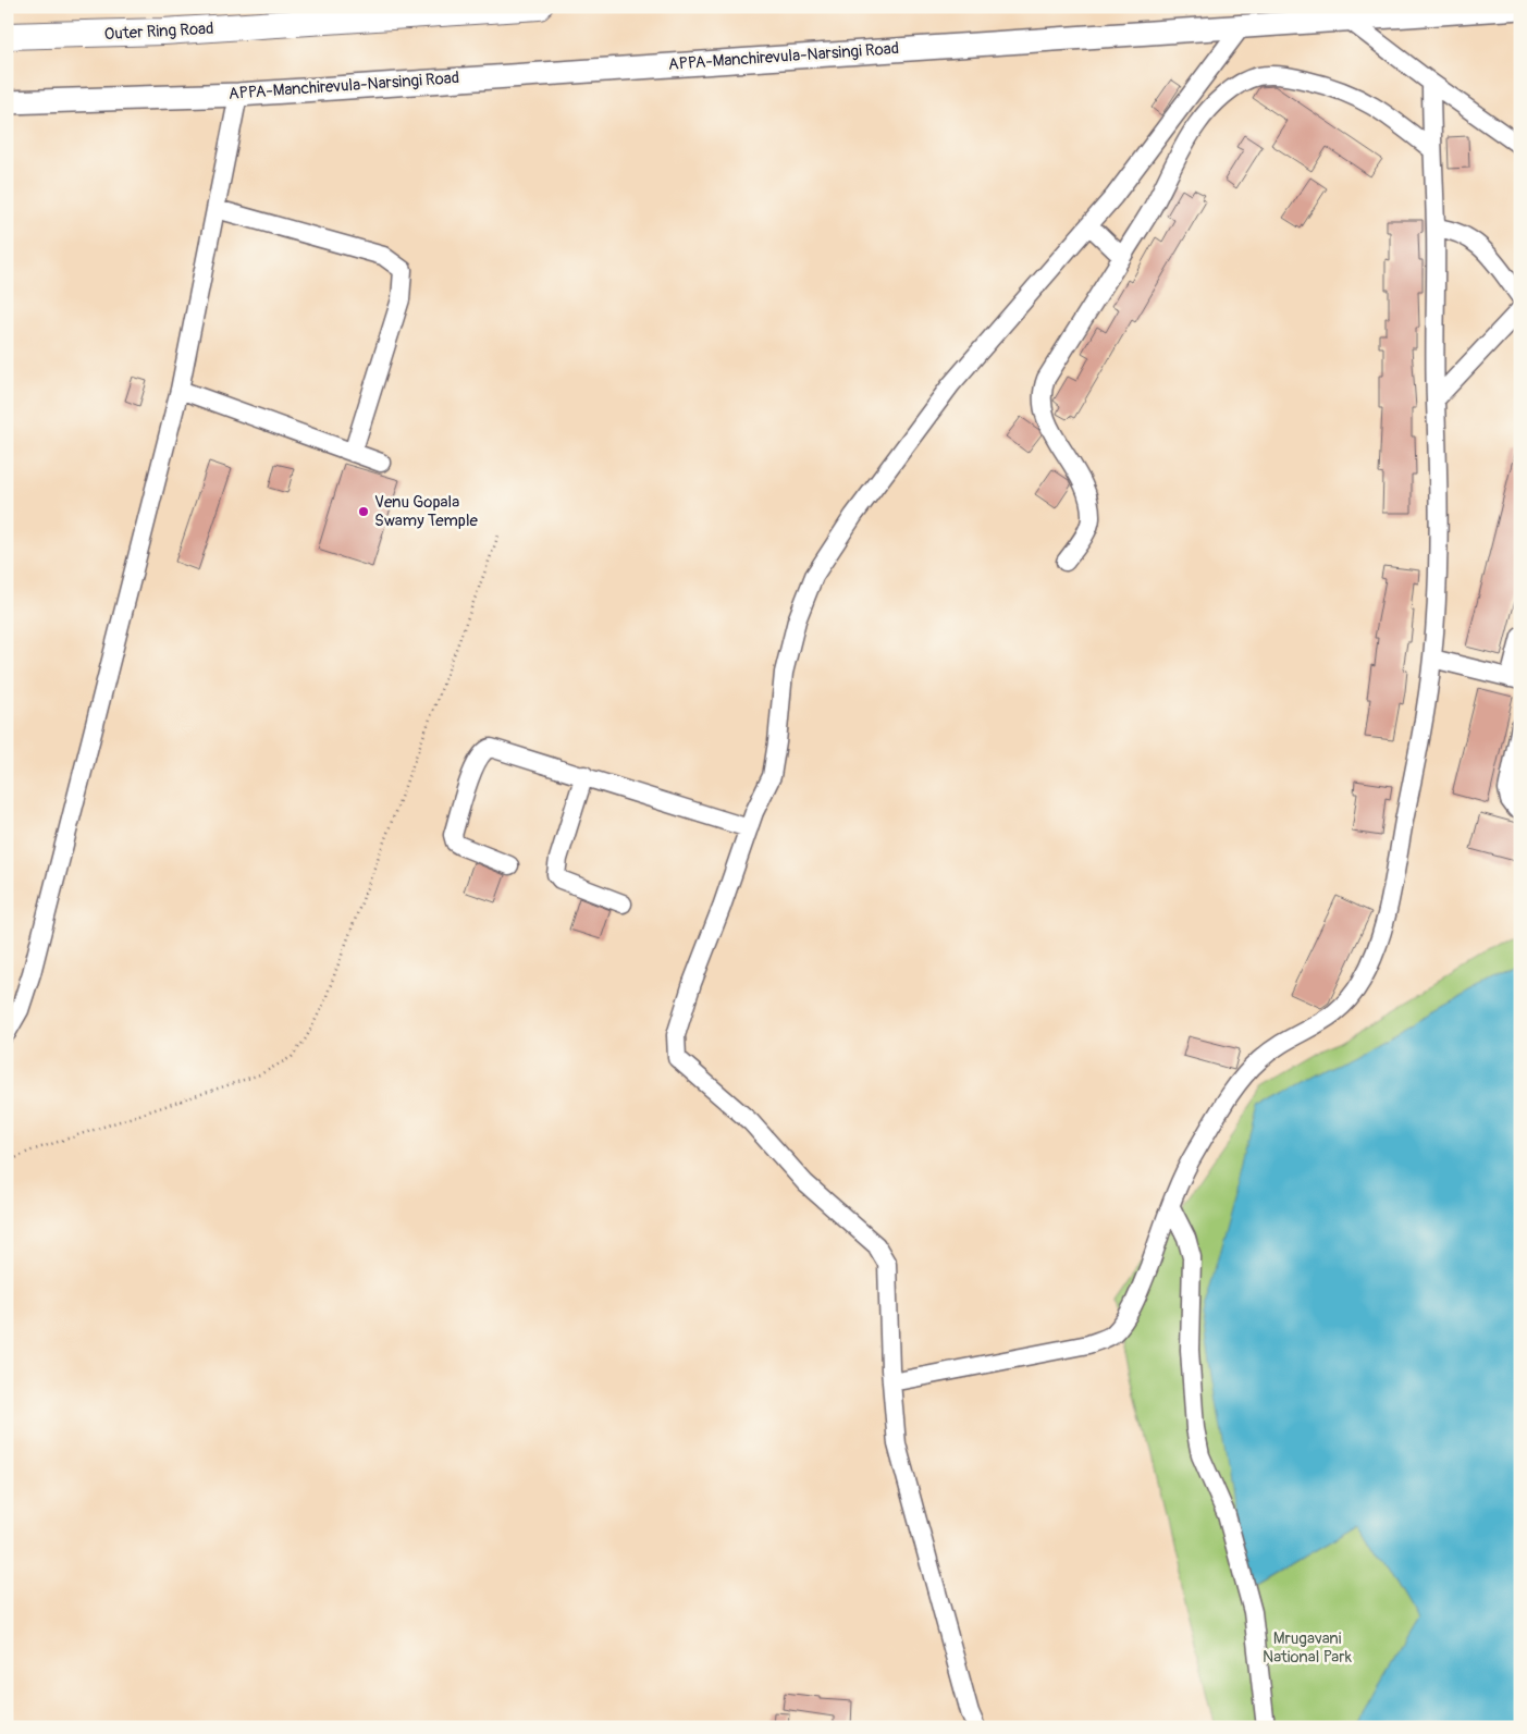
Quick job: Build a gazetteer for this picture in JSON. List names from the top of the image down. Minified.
{"streets":{"highway":["Outer Ring Road"],"main road":["APPA-Manchirevula-Narsingi Road"]},"parks":["Mrugavani National Park"],"places":["Venu Gopala Swamy Temple"]}
